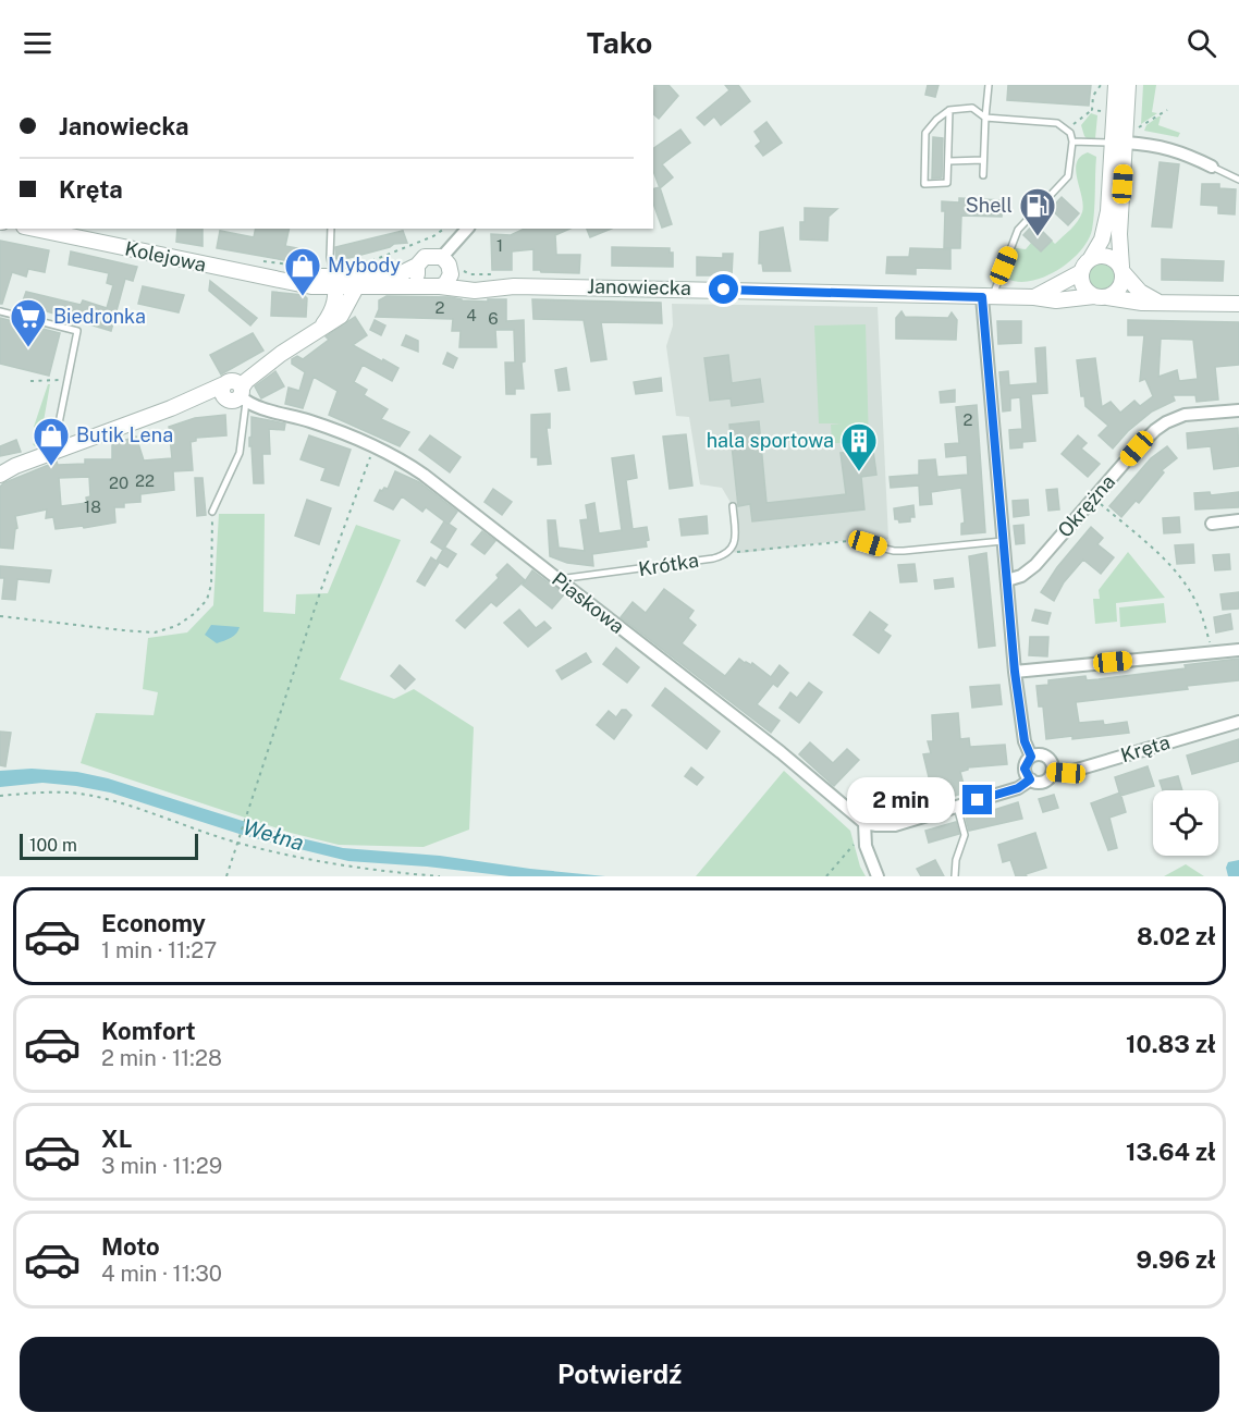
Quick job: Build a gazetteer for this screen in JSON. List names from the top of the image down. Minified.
{"streets":{"street":["Kolejowa","Janowiecka","Okrężna","Piaskowa","Kręta"],"lane":["Krótka"]},"crossings":[["Kolejowa","Janowiecka"],["Krótka","Piaskowa"]],"water":["Wełna"],"places":{"fuel station":["Shell"],"shop":["Mybody","Butik Lena"],"supermarket":["Biedronka"],"building":["hala sportowa"]},"house_numbers":["1","2","4","6","2","22","20","18"],"scale_bar":"100 m","page":{"header":"Tako","banner":["Janowiecka","Kręta"],"bubble":"2 min","scale":"100 m","list":[{"name":"Economy","note":"1 min · 11:27","value":"8.02 zł"},{"name":"Komfort","note":"2 min · 11:28","value":"10.83 zł"},{"name":"XL","note":"3 min · 11:29","value":"13.64 zł"},{"name":"Moto","note":"4 min · 11:30","value":"9.96 zł"}],"buttons":"Potwierdź"}}
